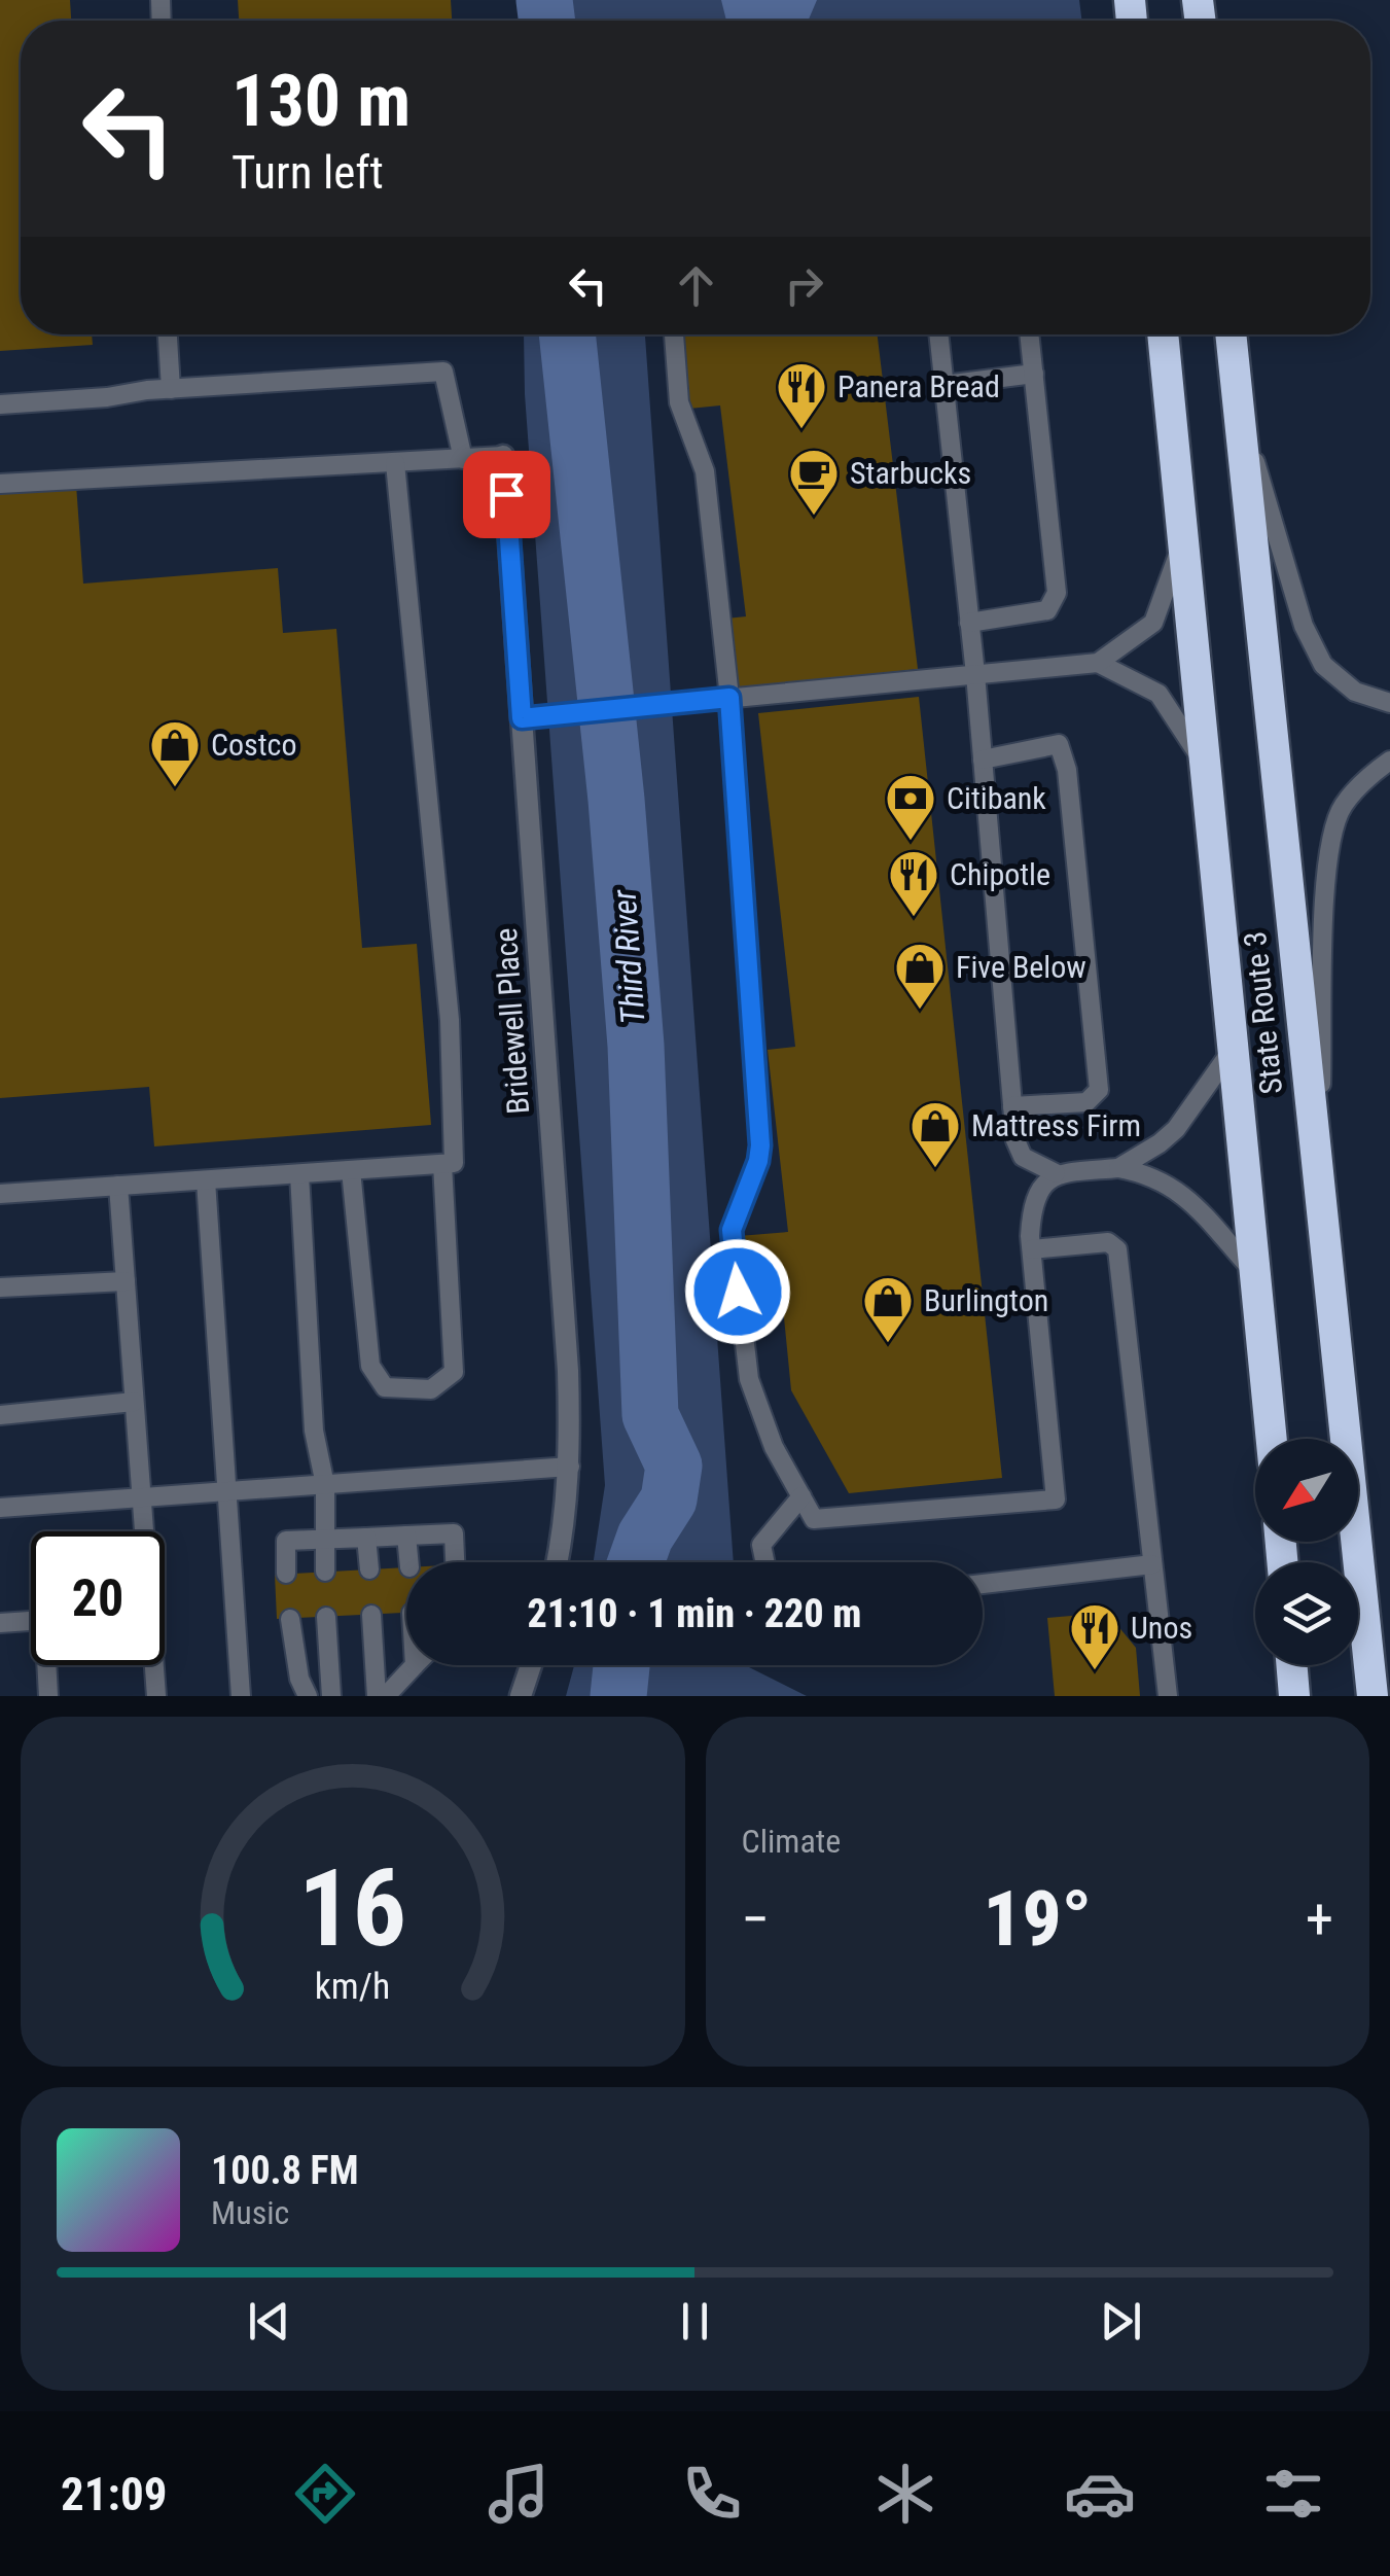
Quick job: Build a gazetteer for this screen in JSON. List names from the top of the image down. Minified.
{"streets":{"highway":["State Route 3"],"street":["Bridewell Place"]},"water":["Third River"],"places":{"restaurant":["Panera Bread","Chipotle","Unos"],"cafe":["Starbucks"],"shop":["Costco","Five Below","Mattress Firm","Burlington"],"bank":["Citibank"]},"north":"bottom left","page":{"turn":["130 m","Turn left"],"limit":"20","trip":"21:10 · 1 min · 220 m","tile":"Climate","heat":["−","19°","+"],"song":["100.8 FM","Music"],"tabs":"21:09","gauge":["16","km/h"]}}
